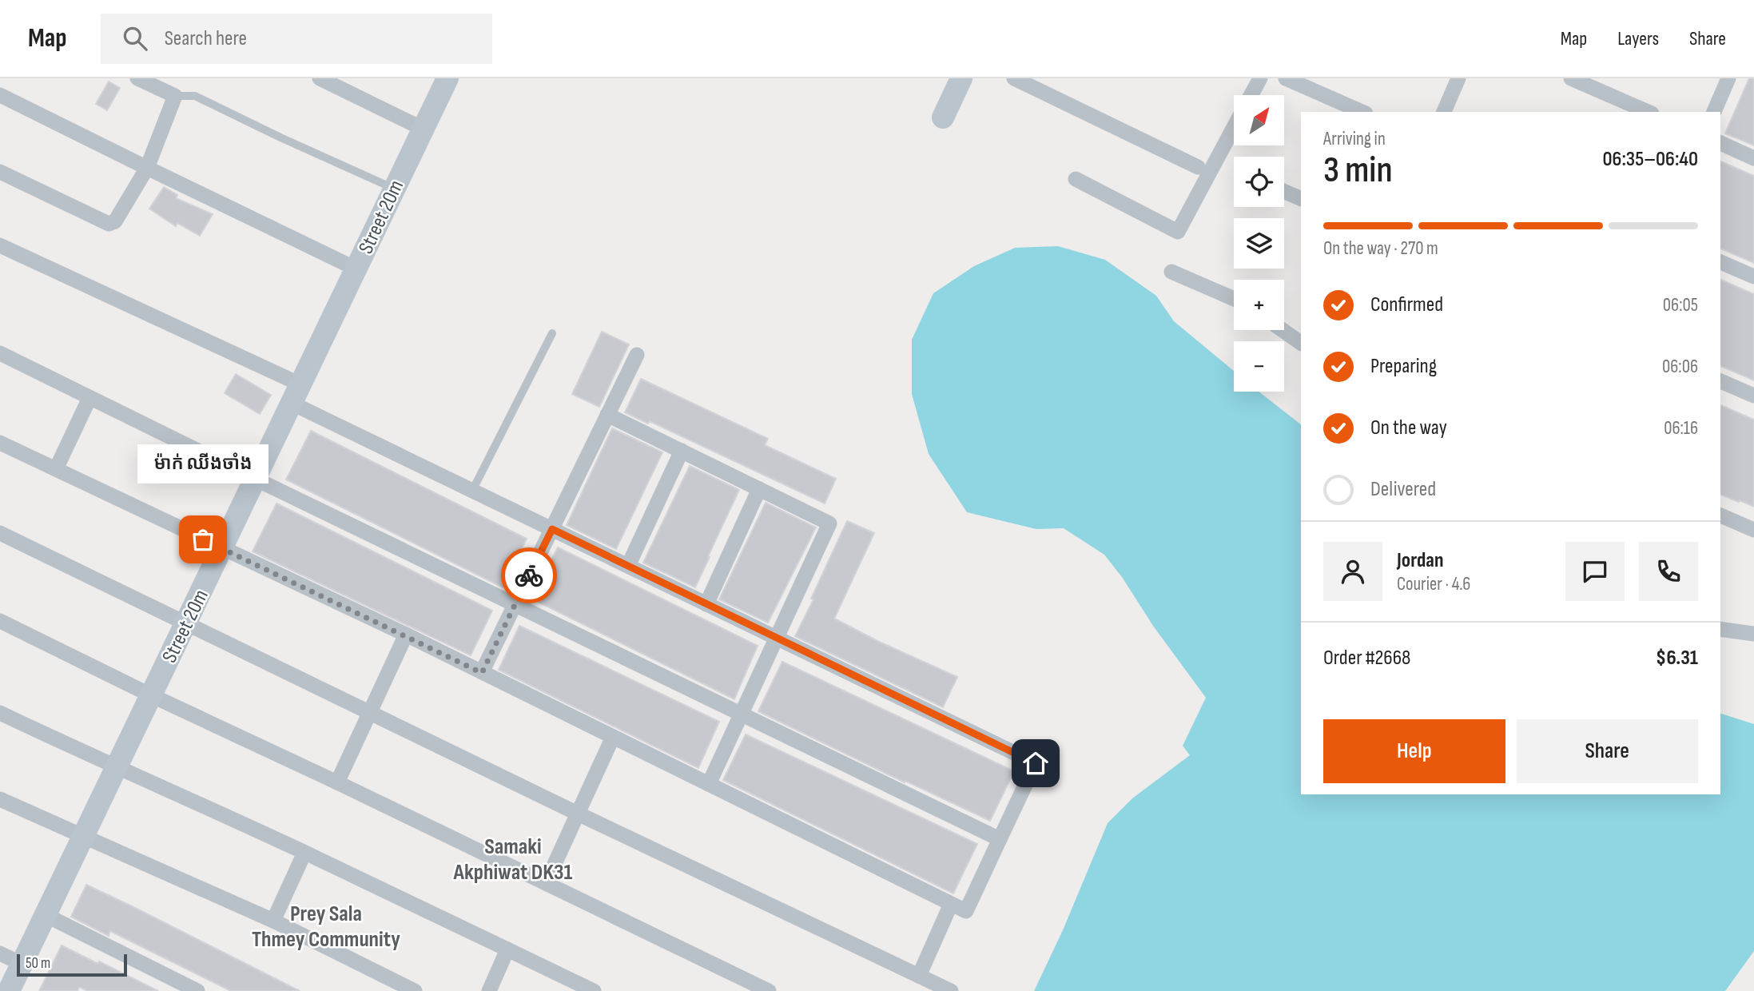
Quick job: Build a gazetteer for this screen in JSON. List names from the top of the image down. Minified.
{"streets":{"street":["Street 20m"]},"districts":["Samaki Akphiwat DK31","Prey Sala Thmey Community"],"places":["ម៉ាក់ ឈីងចាំង"],"scale_bar":"50 m","north":"top right","page":{"header":"Map","search":"Search here","nav":["Map","Layers","Share"],"map_buttons":["+","−"],"heading":["3 min","Arriving in","06:35–06:40"],"panel":["Jordan","Courier · 4.6","Order #2668","$6.31"],"bar":"On the way · 270 m","list":[["Confirmed","06:05"],["Preparing","06:06"],["On the way","06:16"],"Delivered"],"bubble":"ម៉ាក់ ឈីងចាំង","buttons":["Help","Share"],"scale":"50 m"}}
